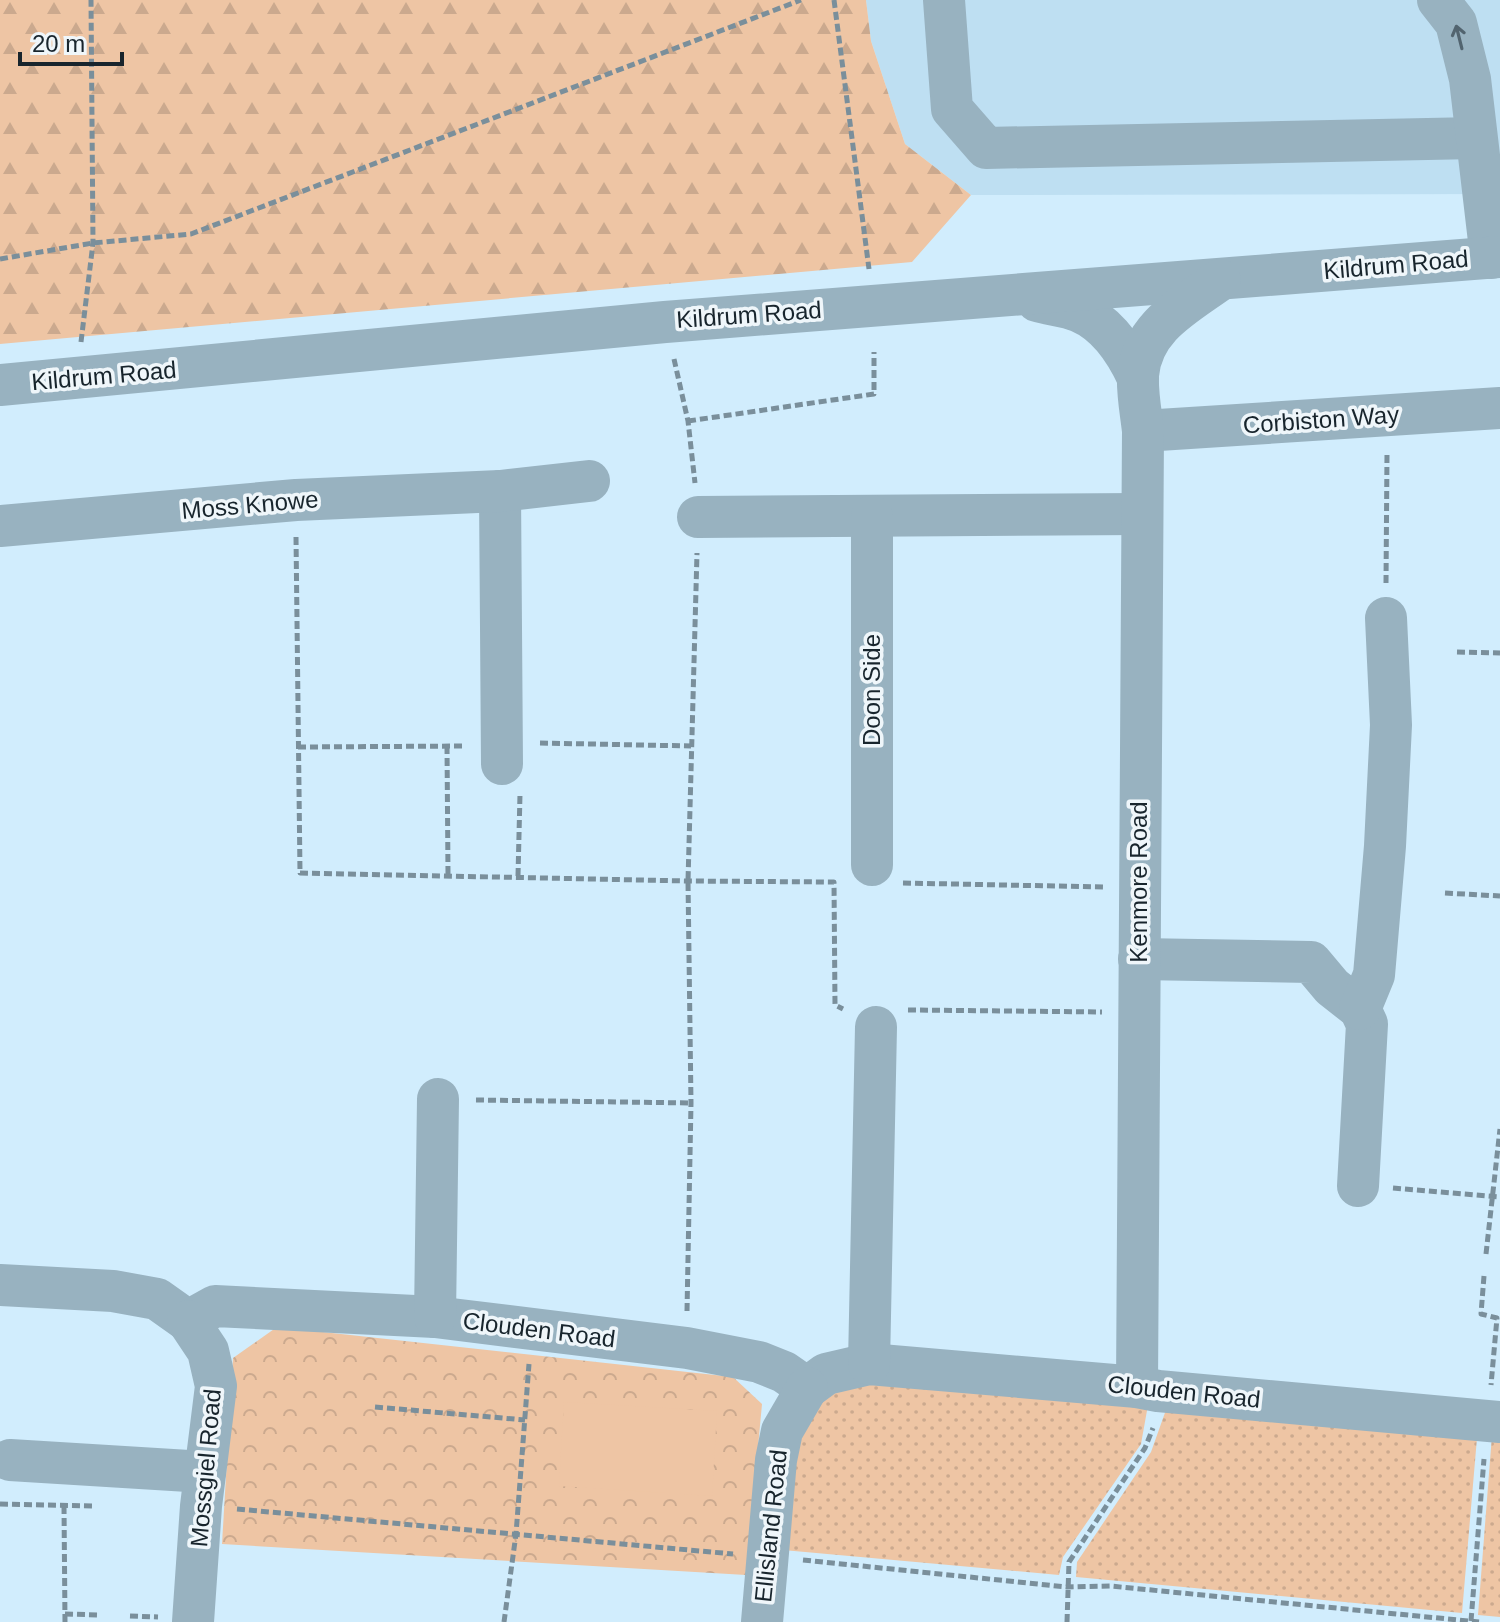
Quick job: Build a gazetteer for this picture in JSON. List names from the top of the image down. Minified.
{"streets":{"street":["Kildrum Road","Corbiston Way","Moss Knowe","Doon Side","Kenmore Road","Clouden Road","Mossgiel Road","Ellisland Road"]},"crossings":[["Kildrum Road","Kenmore Road"],["Corbiston Way","Kenmore Road"],["Kenmore Road","Clouden Road"],["Clouden Road","Mossgiel Road"],["Clouden Road","Ellisland Road"]],"scale_bar":"20 m"}
